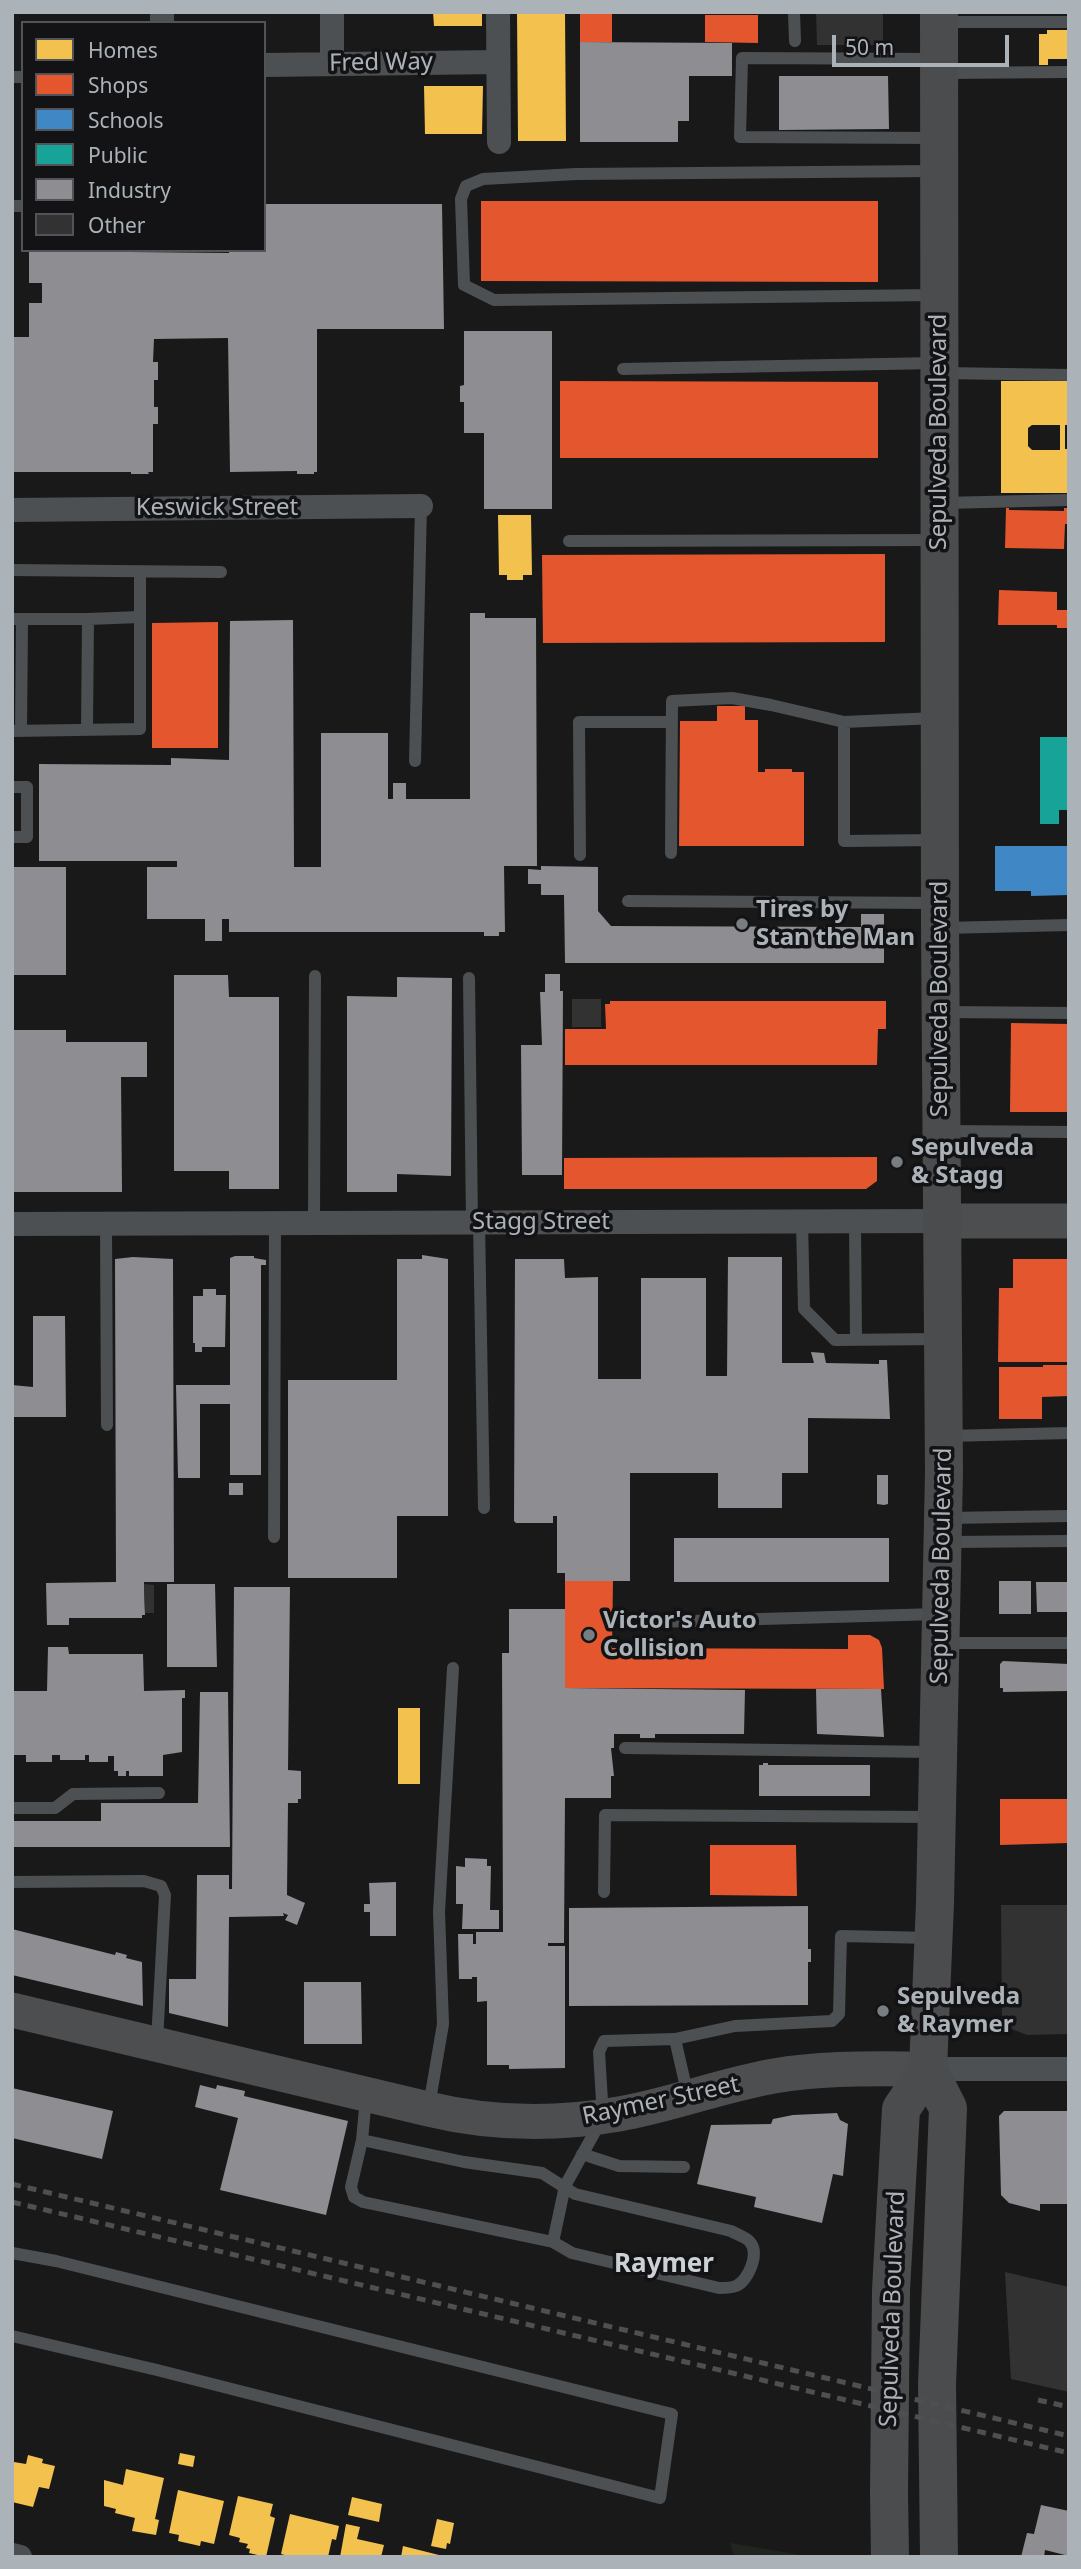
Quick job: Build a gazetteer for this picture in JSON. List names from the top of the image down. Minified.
{"streets":{"main road":["Sepulveda Boulevard"],"street":["Fred Way","Keswick Street","Stagg Street","Raymer Street"]},"crossings":[["Sepulveda Boulevard","Stagg Street"],["Sepulveda Boulevard","Raymer Street"]],"districts":["Raymer"],"places":["Tires by Stan the Man","Sepulveda & Stagg","Victor's Auto Collision","Sepulveda & Raymer"],"legend":["Homes","Shops","Schools","Public","Industry","Other"],"scale_bar":"50 m"}
